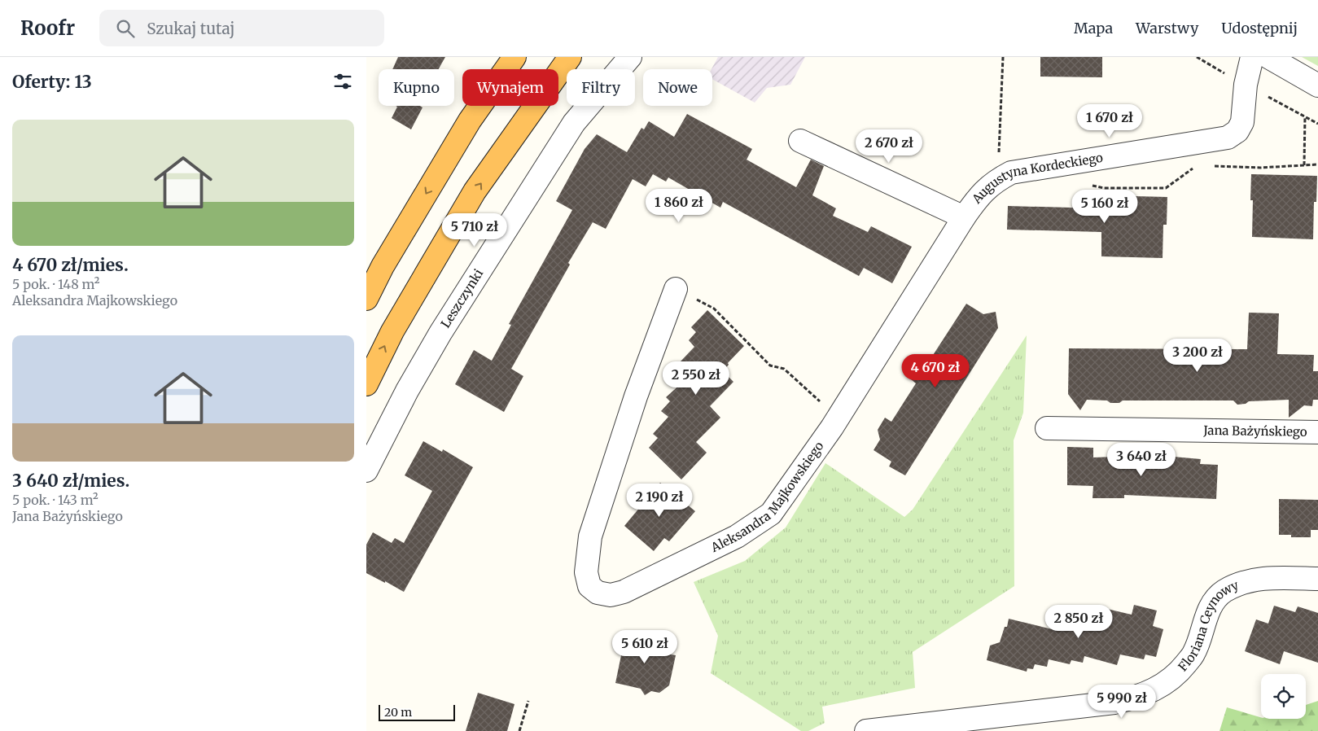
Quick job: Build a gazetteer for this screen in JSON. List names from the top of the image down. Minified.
{"streets":{"street":["Augustyna Kordeckiego","Leszczynki","Jana Bażyńskiego","Aleksandra Majkowskiego","Floriana Ceynowy"]},"crossings":[["Augustyna Kordeckiego","Aleksandra Majkowskiego"]],"scale_bar":"20 m","page":{"header":"Roofr","search":"Szukaj tutaj","nav":["Mapa","Warstwy","Udostępnij"],"heading":"Oferty: 13","chip":["Kupno","Wynajem","Filtry","Nowe"],"price":["1 670 zł","2 670 zł","1 860 zł","5 160 zł","5 710 zł","3 200 zł","4 670 zł","2 550 zł","3 640 zł","2 190 zł","2 850 zł","5 610 zł","5 990 zł"],"list":[{"name":"4 670 zł/mies.","note":"5 pok. · 148 m² · Aleksandra Majkowskiego"},{"name":"3 640 zł/mies.","note":"5 pok. · 143 m² · Jana Bażyńskiego"}],"scale":"20 m"}}
